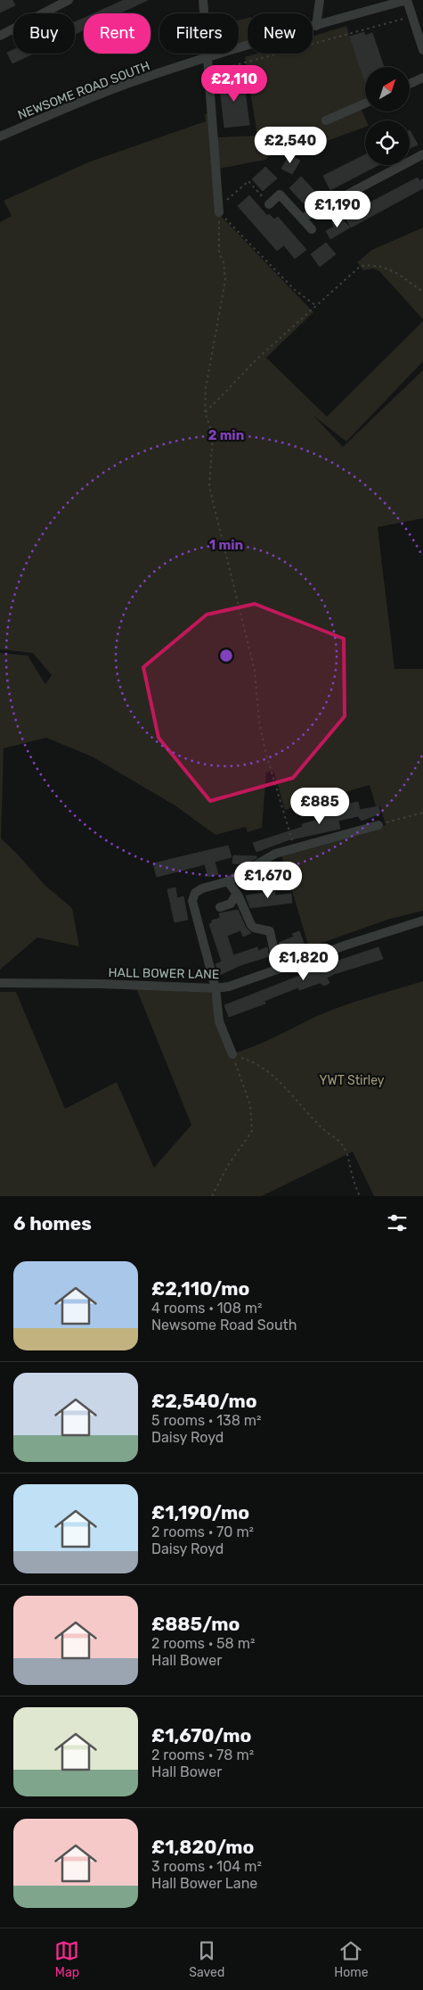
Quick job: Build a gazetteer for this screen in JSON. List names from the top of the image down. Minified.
{"streets":{"street":["NEWSOME ROAD SOUTH","HALL BOWER LANE"]},"parks":["YWT Stirley"],"north":"top right","page":{"chip":["Buy","Rent","Filters","New"],"price":["£2,110","£2,540","£1,190","£885","£1,670","£1,820"],"heading":"6 homes","list":[{"name":"£2,110/mo","note":"4 rooms · 108 m² · Newsome Road South"},{"name":"£2,540/mo","note":"5 rooms · 138 m² · Daisy Royd"},{"name":"£1,190/mo","note":"2 rooms · 70 m² · Daisy Royd"},{"name":"£885/mo","note":"2 rooms · 58 m² · Hall Bower"},{"name":"£1,670/mo","note":"2 rooms · 78 m² · Hall Bower"},{"name":"£1,820/mo","note":"3 rooms · 104 m² · Hall Bower Lane"}],"tabs":["Map","Saved","Home"]},"rings":["2 min","1 min"]}
